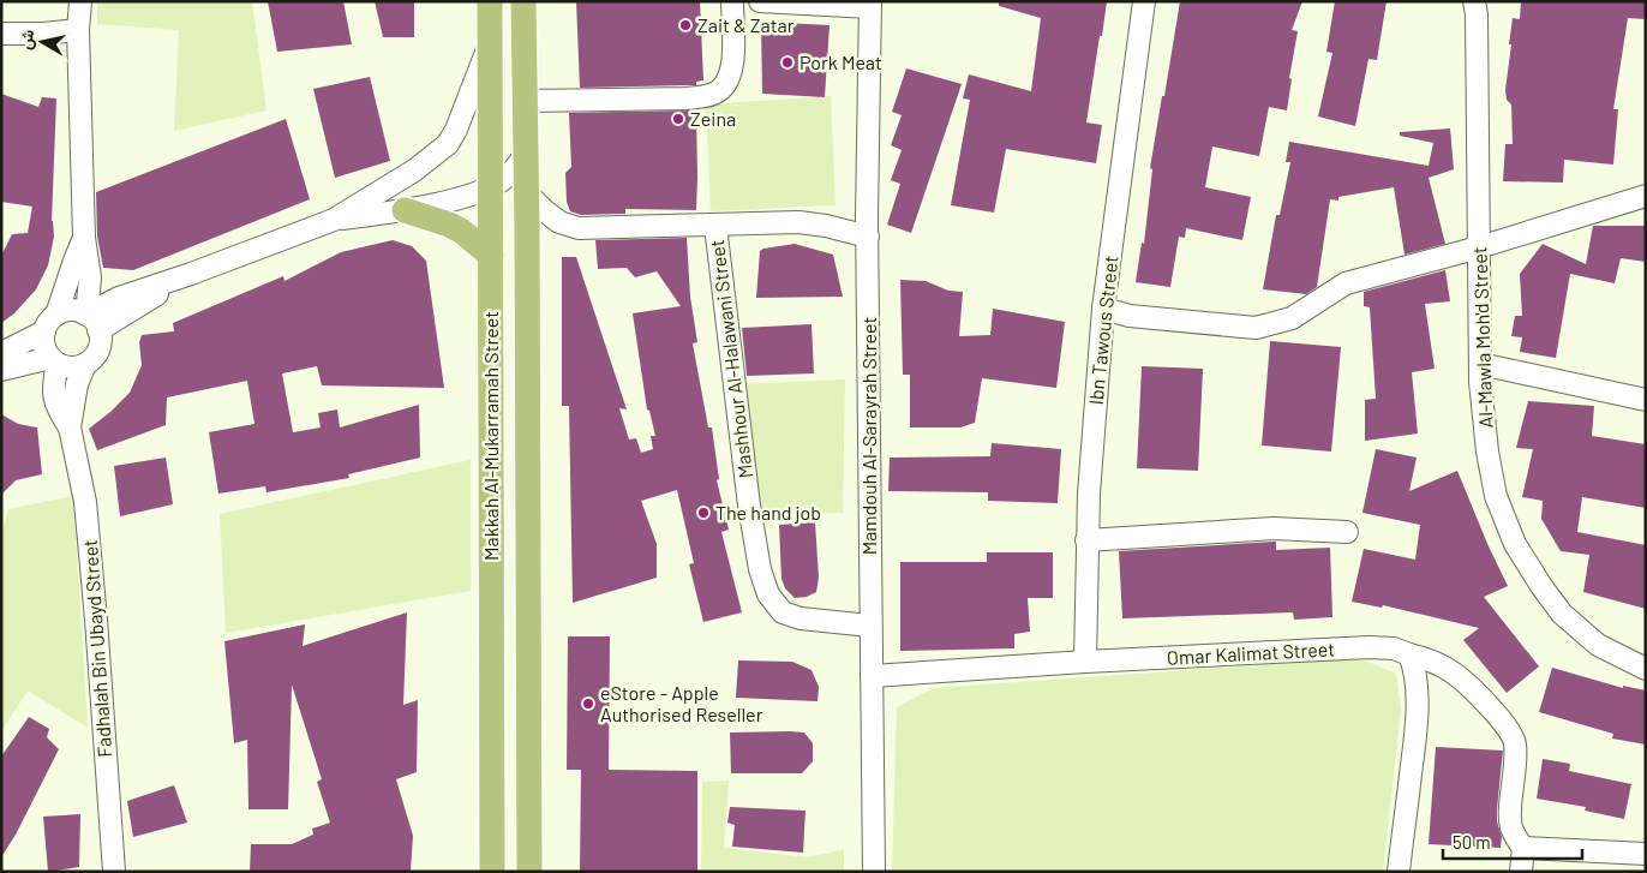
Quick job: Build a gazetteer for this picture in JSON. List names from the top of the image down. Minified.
{"streets":{"main road":["Makkah Al-Mukarramah Street"],"street":["Ibn Tawous Street","Al-Mawla Moh'd Street","Mashhour Al-Halawani Street","Mamdouh Al-Sarayrah Street","Fadhalah Bin Ubayd Street","Omar Kalimat Street"]},"crossings":[["Ibn Tawous Street","Omar Kalimat Street"],["Mashhour Al-Halawani Street","Makkah Al-Mukarramah Street"],["Mashhour Al-Halawani Street","Mamdouh Al-Sarayrah Street"],["Mamdouh Al-Sarayrah Street","Omar Kalimat Street"]],"places":["Zait & Zatar","Pork Meat","Zeina","The hand job","eStore - Apple Authorised Reseller"],"scale_bar":"50 m","north":"left"}
